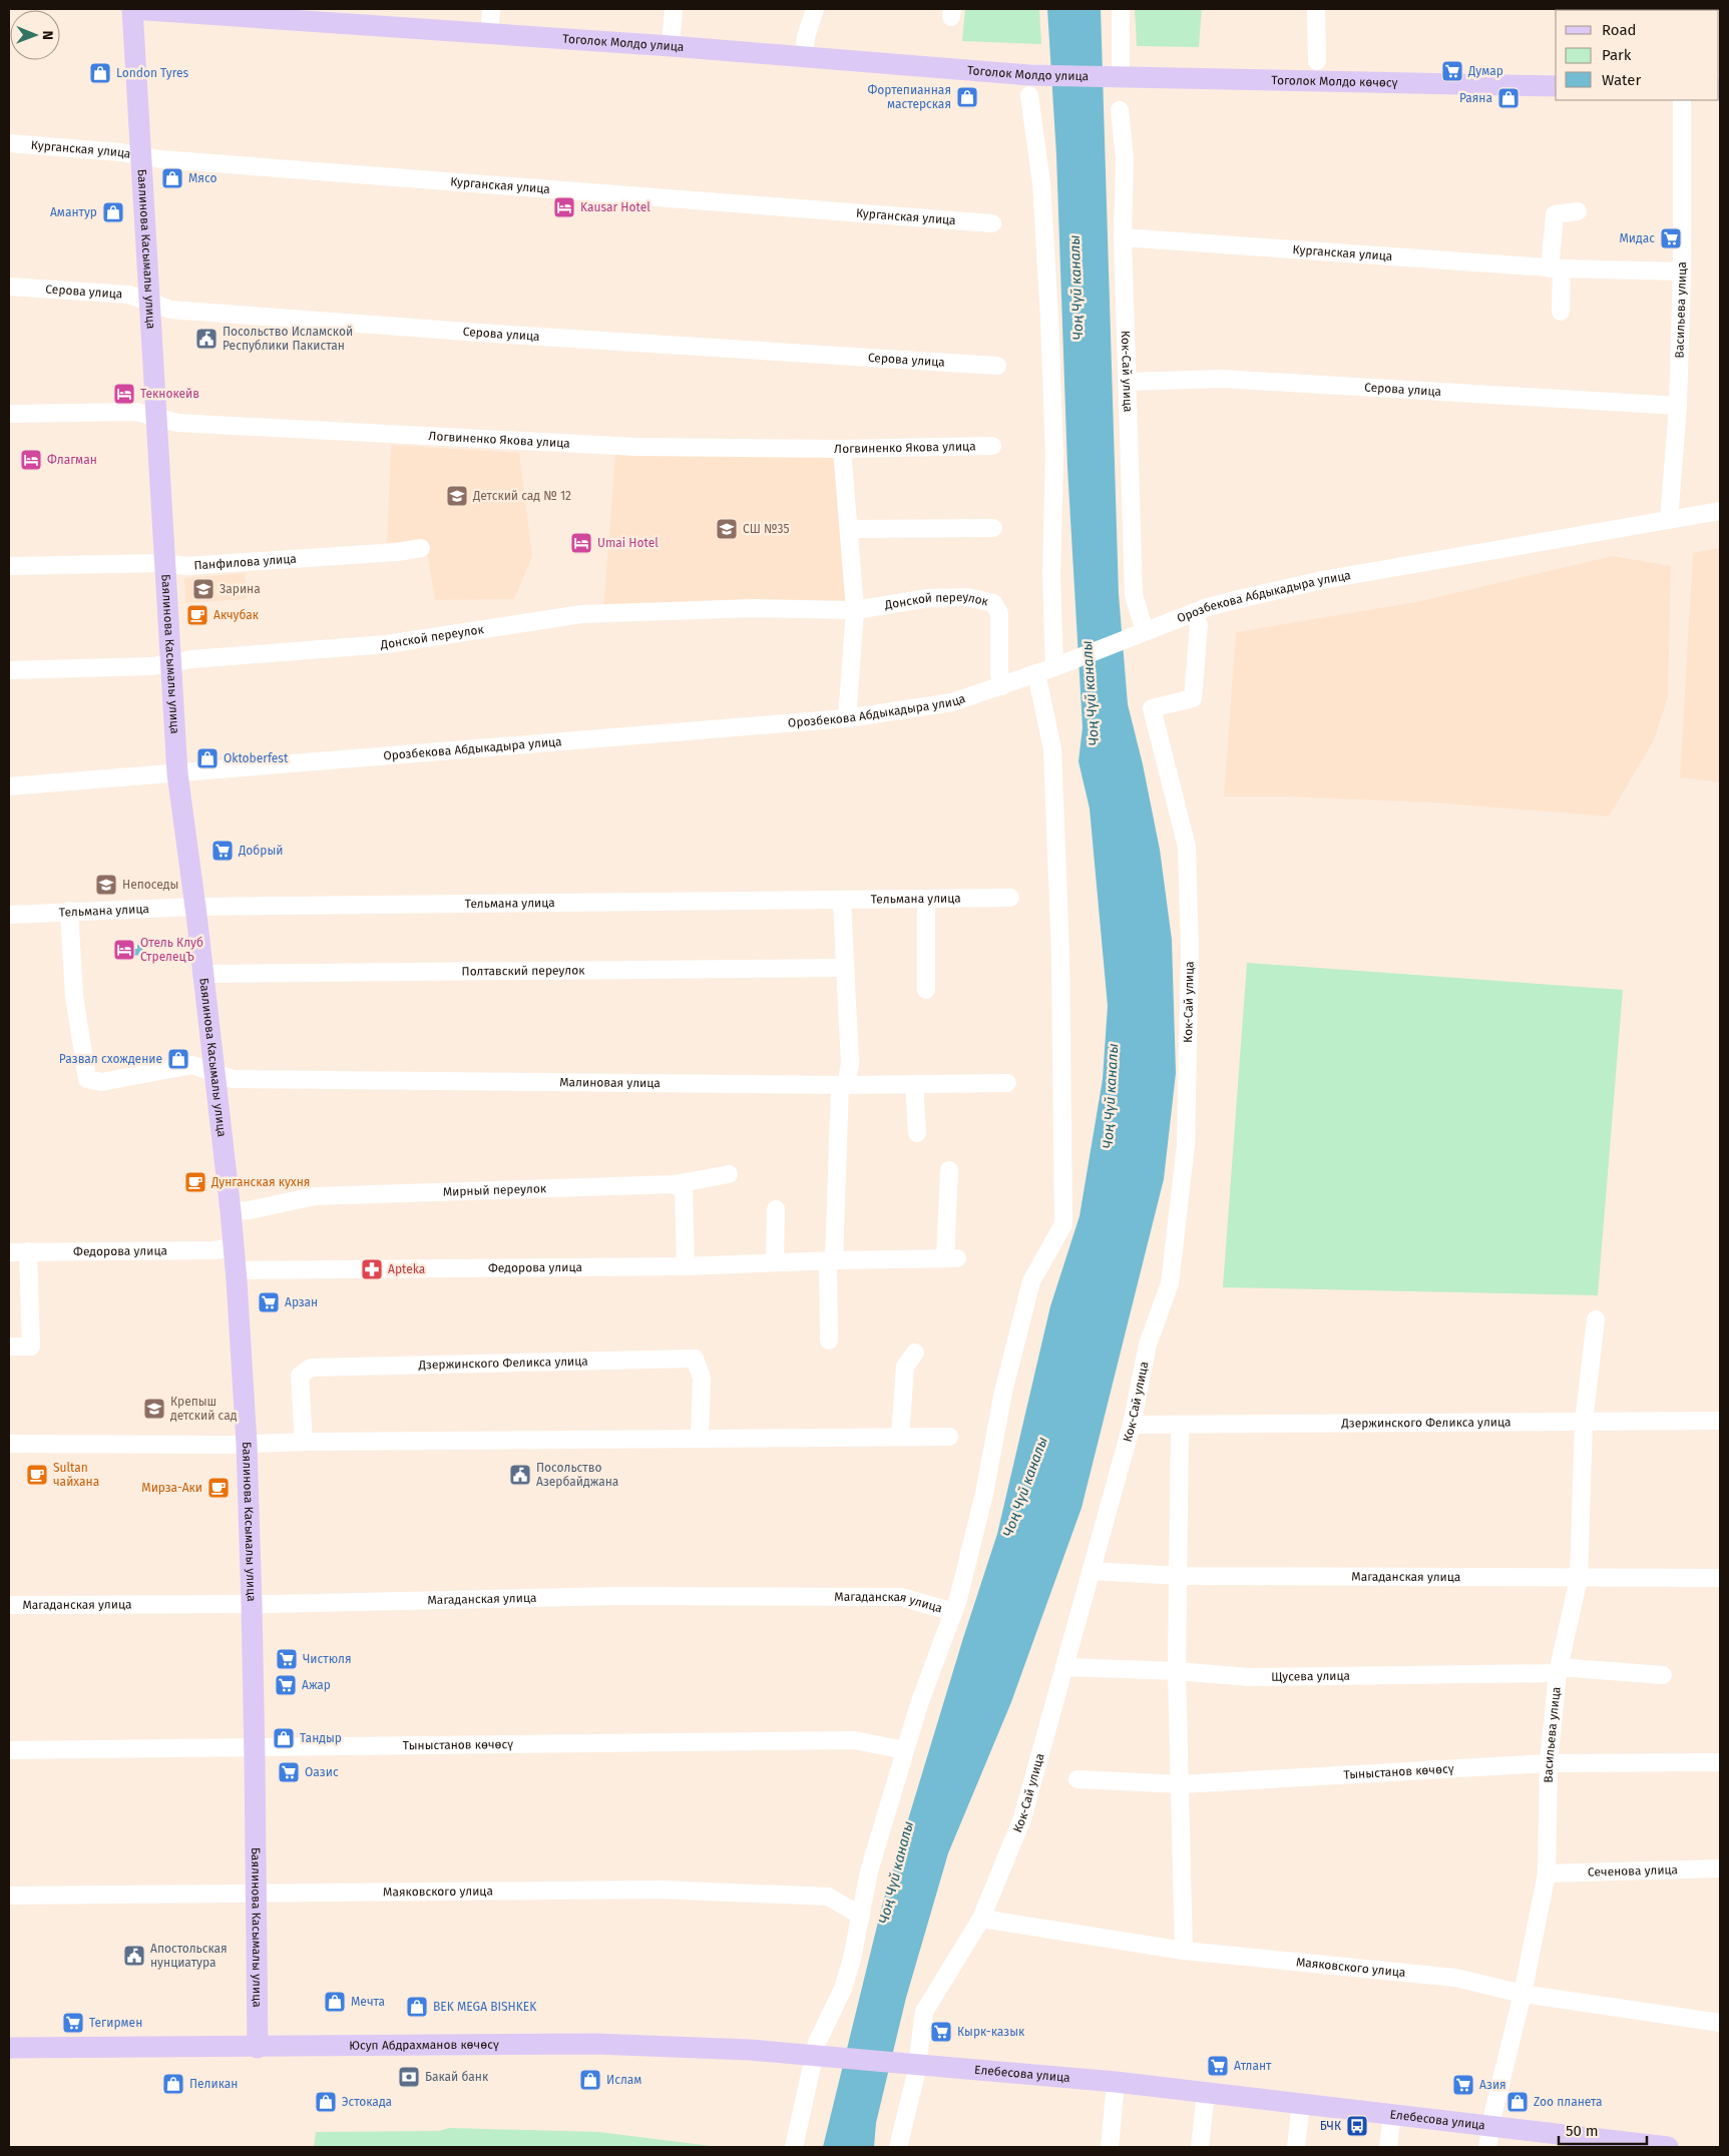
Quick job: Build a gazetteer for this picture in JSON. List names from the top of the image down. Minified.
{"streets":{"main road":["Тоголок Молдо улица","Тоголок Молдо көчөсү","Баялинова Касымалы улица","Юсуп Абдрахманов көчөсү","Елебесова улица"],"street":["Курганская улица","Серова улица","Васильева улица","Кок-Сай улица","Логвиненко Якова улица","Панфилова улица","Орозбекова Абдыкадыра улица","Донской переулок","Тельмана улица","Полтавский переулок","Малиновая улица","Мирный переулок","Федорова улица","Дзержинского Феликса улица","Магаданская улица","Щусева улица","Тыныстанов көчөсү","Сеченова улица","Маяковского улица"]},"crossings":[["Тоголок Молдо улица","Тоголок Молдо көчөсү"],["Тоголок Молдо улица","Баялинова Касымалы улица"],["Курганская улица","Баялинова Касымалы улица"],["Курганская улица","Васильева улица"],["Курганская улица","Кок-Сай улица"],["Баялинова Касымалы улица","Серова улица"],["Баялинова Касымалы улица","Логвиненко Якова улица"],["Баялинова Касымалы улица","Панфилова улица"],["Баялинова Касымалы улица","Орозбекова Абдыкадыра улица"],["Баялинова Касымалы улица","Донской переулок"],["Баялинова Касымалы улица","Тельмана улица"],["Баялинова Касымалы улица","Полтавский переулок"],["Баялинова Касымалы улица","Малиновая улица"],["Баялинова Касымалы улица","Мирный переулок"],["Баялинова Касымалы улица","Федорова улица"],["Баялинова Касымалы улица","Магаданская улица"],["Баялинова Касымалы улица","Тыныстанов көчөсү"],["Баялинова Касымалы улица","Маяковского улица"],["Баялинова Касымалы улица","Юсуп Абдрахманов көчөсү"],["Серова улица","Васильева улица"],["Серова улица","Кок-Сай улица"],["Васильева улица","Орозбекова Абдыкадыра улица"],["Васильева улица","Дзержинского Феликса улица"],["Васильева улица","Магаданская улица"],["Васильева улица","Щусева улица"],["Васильева улица","Тыныстанов көчөсү"],["Васильева улица","Сеченова улица"],["Васильева улица","Маяковского улица"],["Васильева улица","Елебесова улица"],["Кок-Сай улица","Орозбекова Абдыкадыра улица"],["Кок-Сай улица","Дзержинского Феликса улица"],["Кок-Сай улица","Магаданская улица"],["Кок-Сай улица","Щусева улица"],["Кок-Сай улица","Маяковского улица"],["Кок-Сай улица","Елебесова улица"],["Орозбекова Абдыкадыра улица","Донской переулок"],["Тельмана улица","Малиновая улица"],["Юсуп Абдрахманов көчөсү","Елебесова улица"]],"water":["Чоң Чүй каналы"],"places":{"supermarket":["Думар","Мидас","Добрый","Арзан","Чистюля","Ажар","Оазис","Тегирмен","Кырк-казык","Атлант","Азия"],"shop":["London Tyres","Фортепианная мастерская","Раяна","Мясо","Амантур","Oktoberfest","Развал схождение","Тандыр","Мечта","BEK MEGA BISHKEK","Ислам","Пеликан","Эстокада","Zoo планета"],"hotel":["Kausar Hotel","Текнокейв","Флагман","Umai Hotel","Отель Клуб СтрелецЪ"],"public building":["Посольство Исламской Республики Пакистан","Посольство Азербайджана","Апостольская нунциатура"],"school or university":["Детский сад № 12","СШ №35","Зарина","Непоседы","Крепыш детский сад"],"cafe":["Акчубак","Дунганская кухня","Sultan чайхана","Мирза-Аки"],"pharmacy":["Apteka"],"bank":["Бакай банк"],"bus stop":["БЧК"]},"legend":["Road","Park","Water"],"scale_bar":"50 m","north":"right"}
